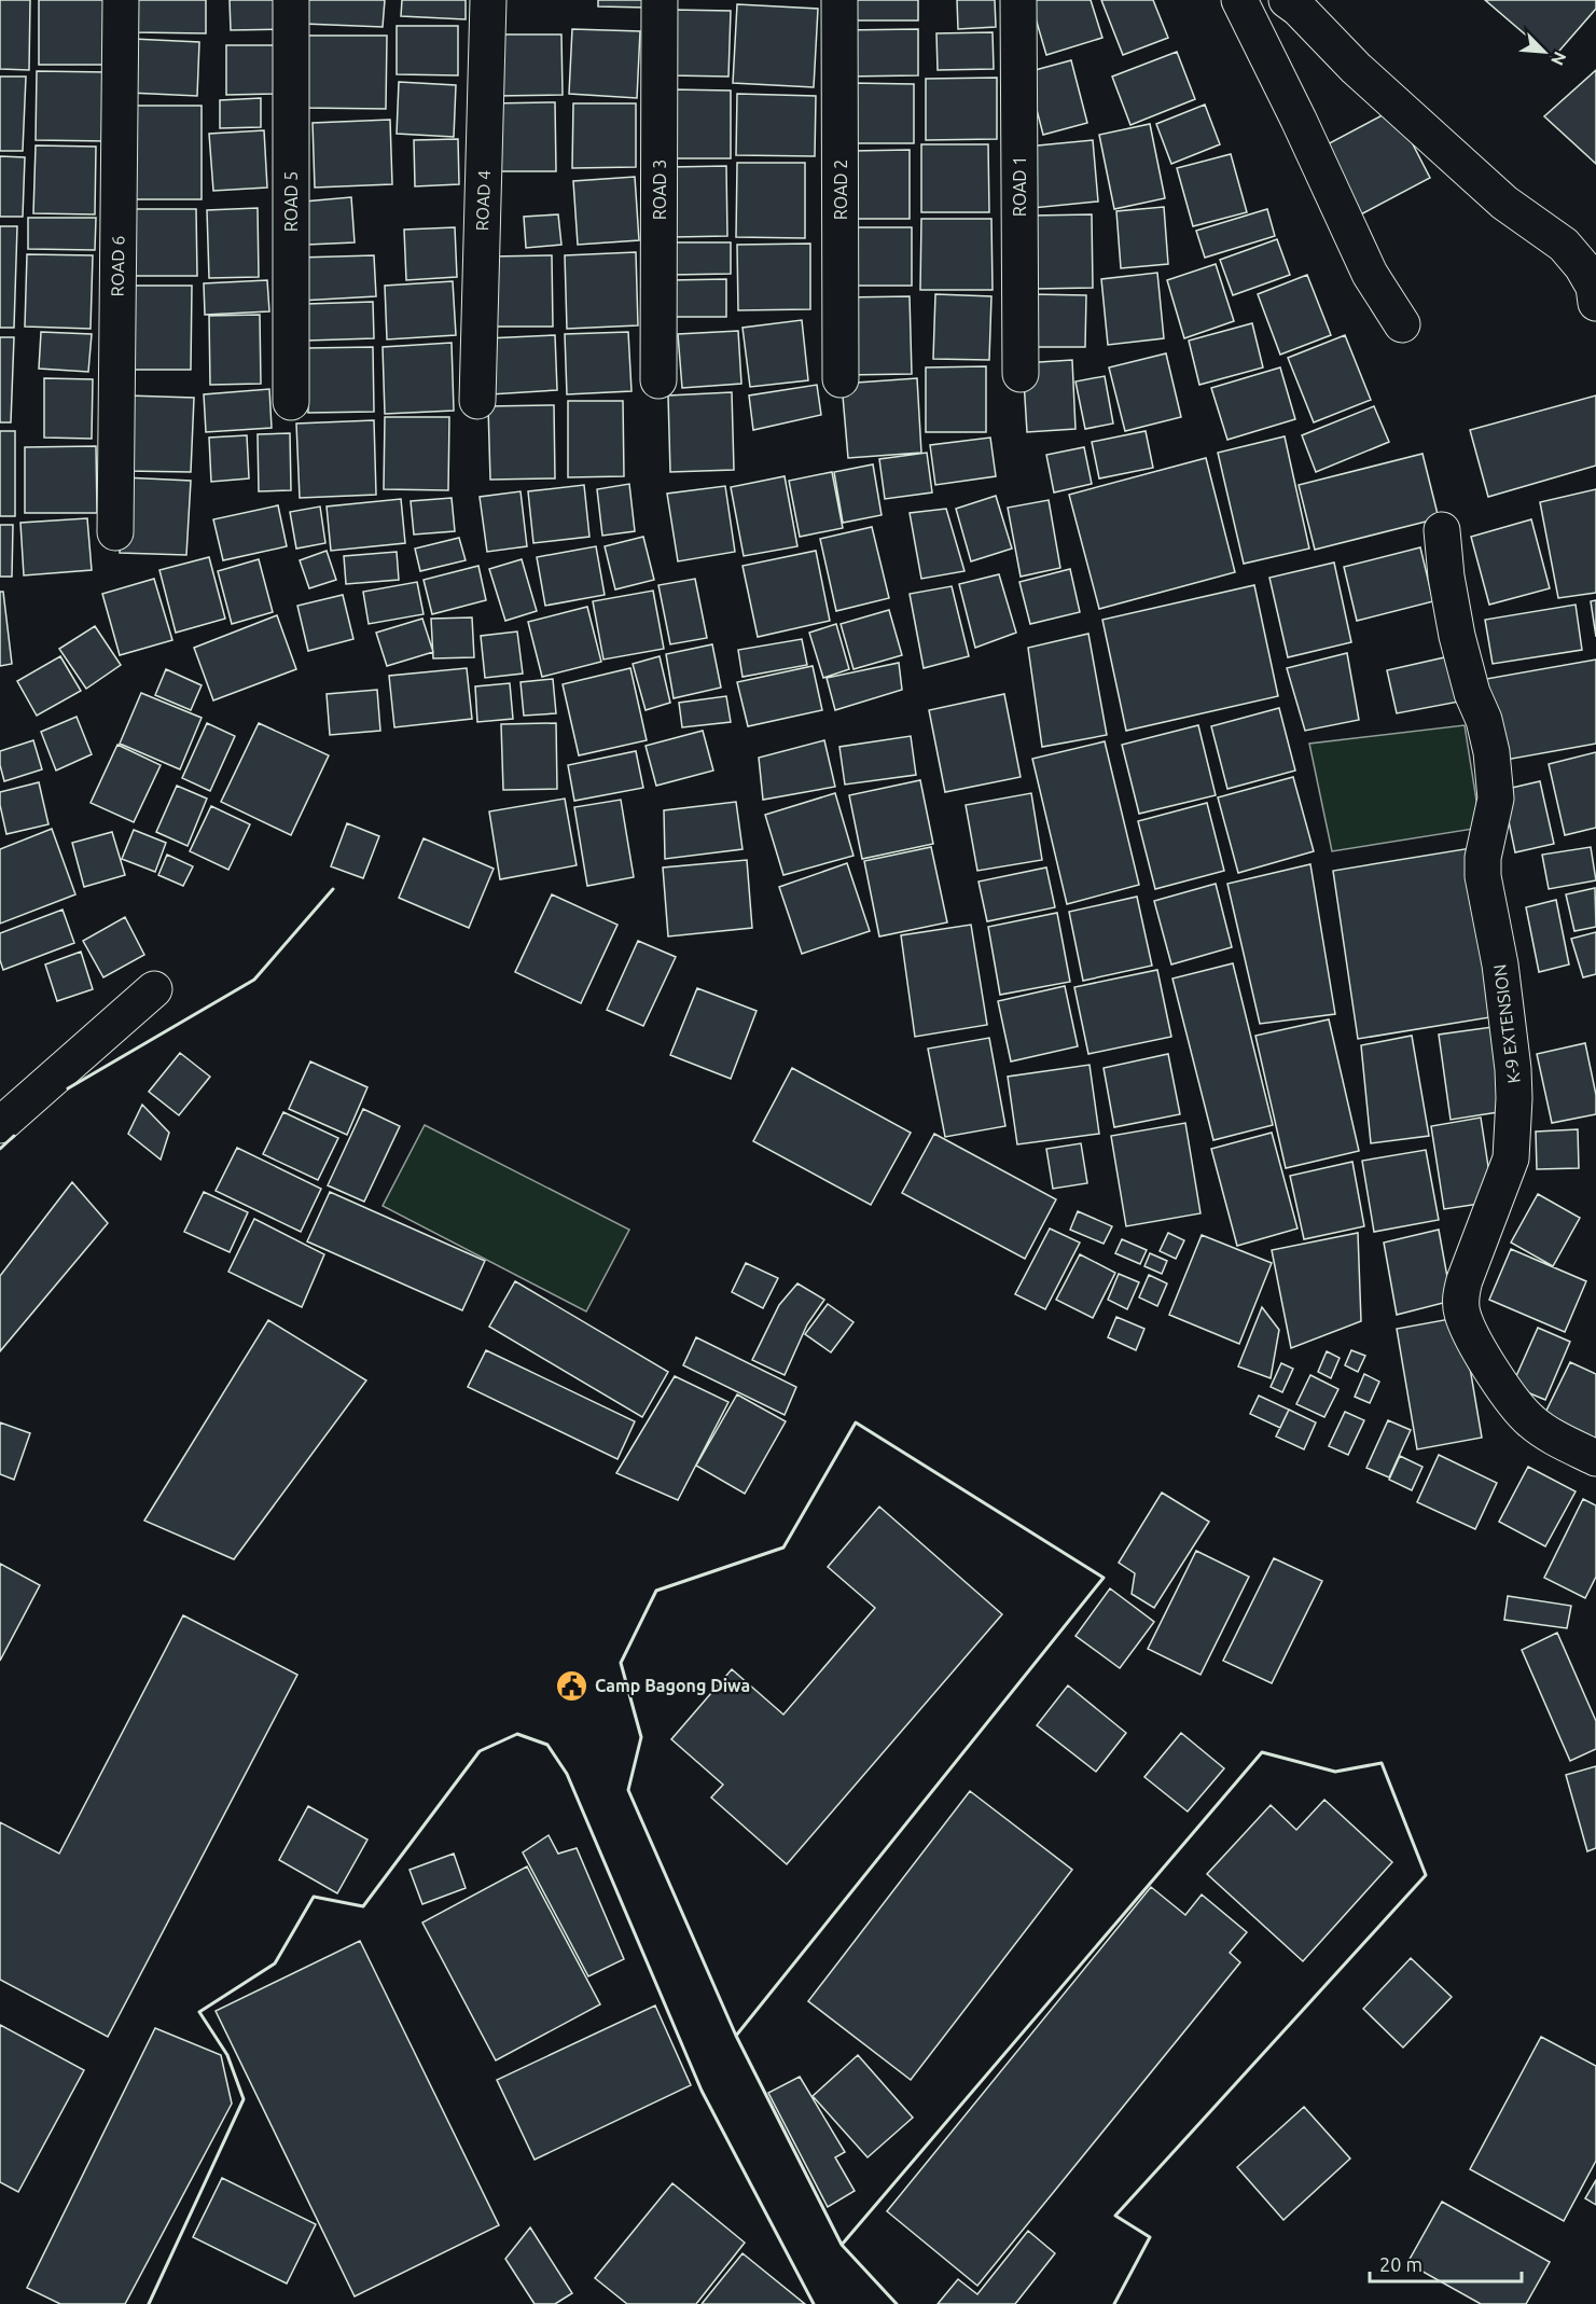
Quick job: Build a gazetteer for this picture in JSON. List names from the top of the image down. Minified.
{"streets":{"street":["ROAD 1","ROAD 3","ROAD 2","ROAD 4","ROAD 5","ROAD 6","K-9 EXTENSION"]},"places":{"public building":["Camp Bagong Diwa"]},"scale_bar":"20 m","north":"bottom right"}
